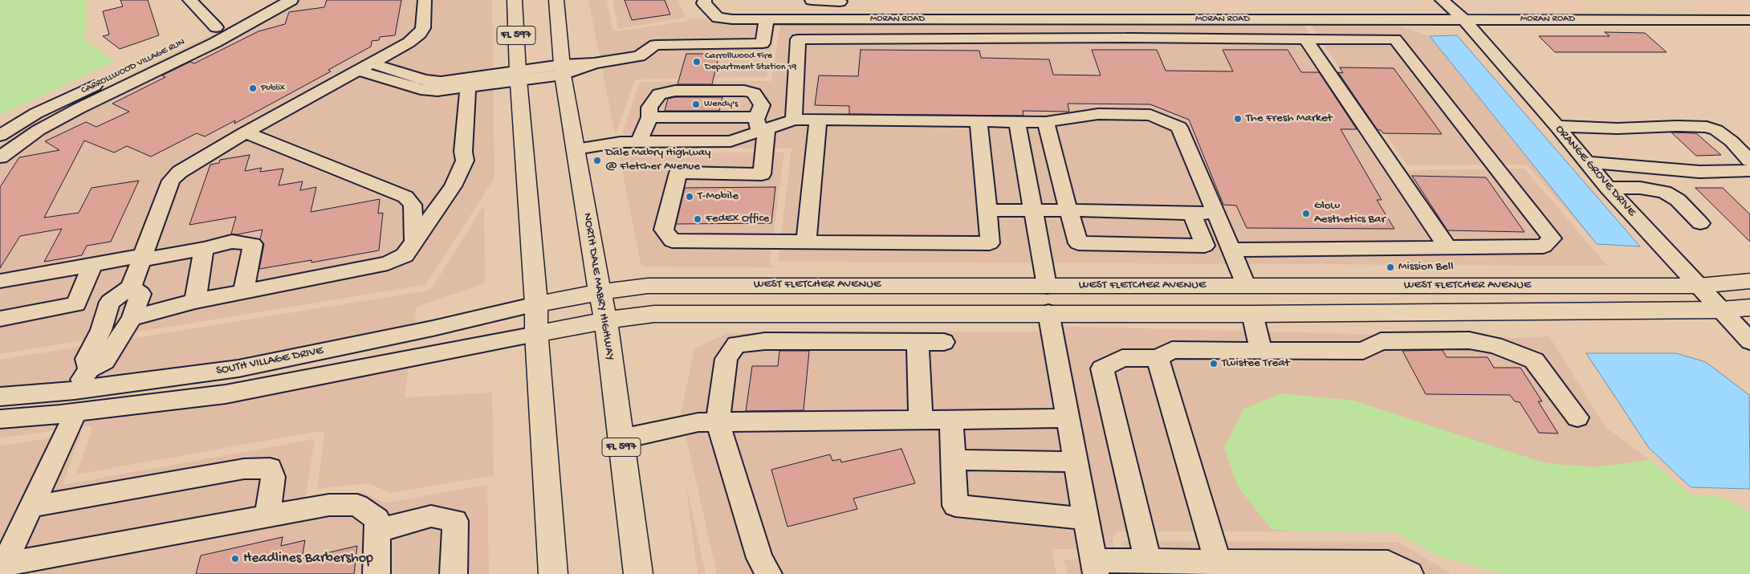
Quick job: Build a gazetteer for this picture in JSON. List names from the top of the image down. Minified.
{"streets":{"main road":["FL 597","WEST FLETCHER AVENUE","NORTH DALE MABRY HIGHWAY"],"street":["MORAN ROAD","CARROLLWOOD VILLAGE RUN","ORANGE GROVE DRIVE","SOUTH VILLAGE DRIVE"]},"crossings":[["MORAN ROAD","ORANGE GROVE DRIVE"],["FL 597","WEST FLETCHER AVENUE"],["FL 597","SOUTH VILLAGE DRIVE"],["ORANGE GROVE DRIVE","WEST FLETCHER AVENUE"],["WEST FLETCHER AVENUE","NORTH DALE MABRY HIGHWAY"],["WEST FLETCHER AVENUE","SOUTH VILLAGE DRIVE"]],"places":["Carrollwood Fire Department Station 19","Publix","Wendy's","The Fresh Market","Dale Mabry Highway @ Fletcher Avenue","T-Mobile","Glow Aesthetics Bar","FedEx Office","Mission Bell","Twistee Treat","Headlines Barbershop"]}
